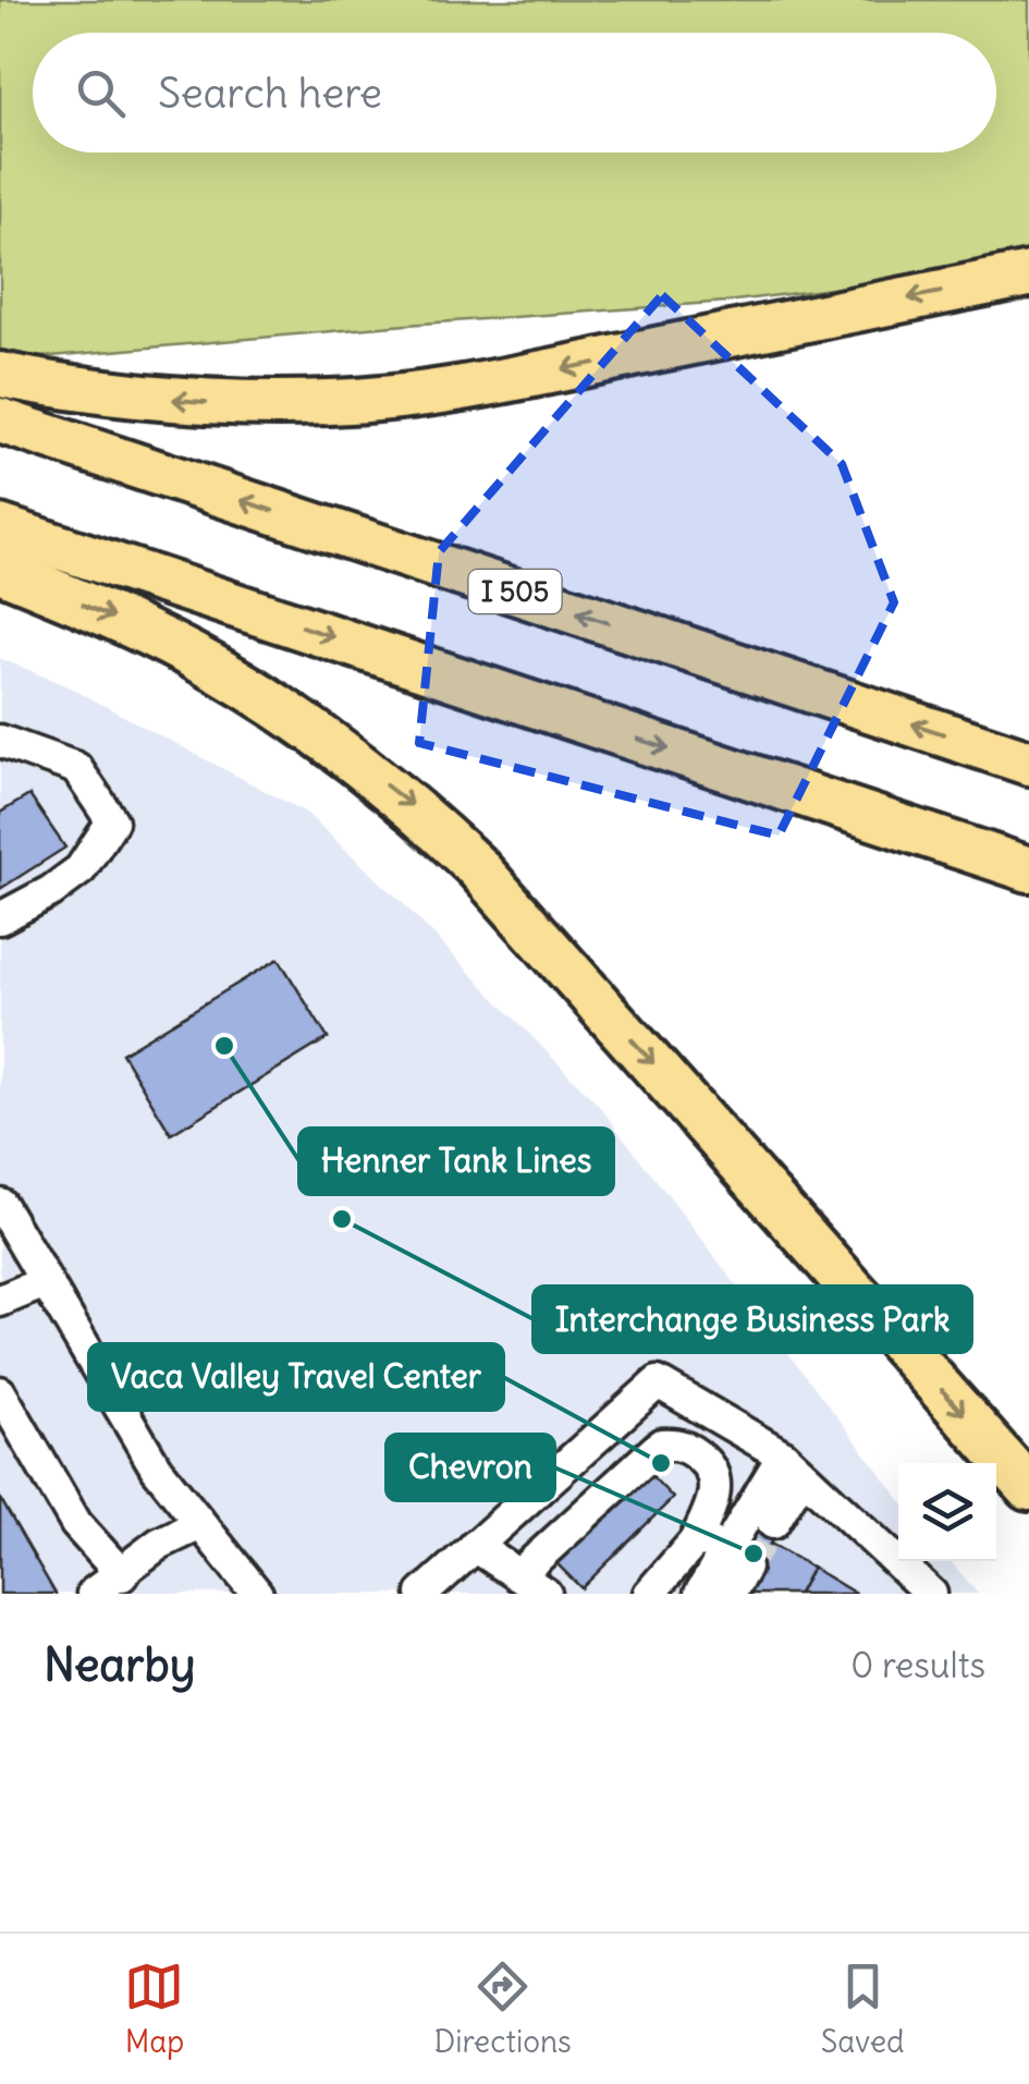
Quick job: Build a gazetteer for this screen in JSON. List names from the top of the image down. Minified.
{"streets":{"highway":["I 505"]},"places":["Henner Tank Lines","Interchange Business Park","Vaca Valley Travel Center","Chevron"],"page":{"search":"Search here","heading":["Nearby","0 results"],"nav":["Map","Directions","Saved"]}}
